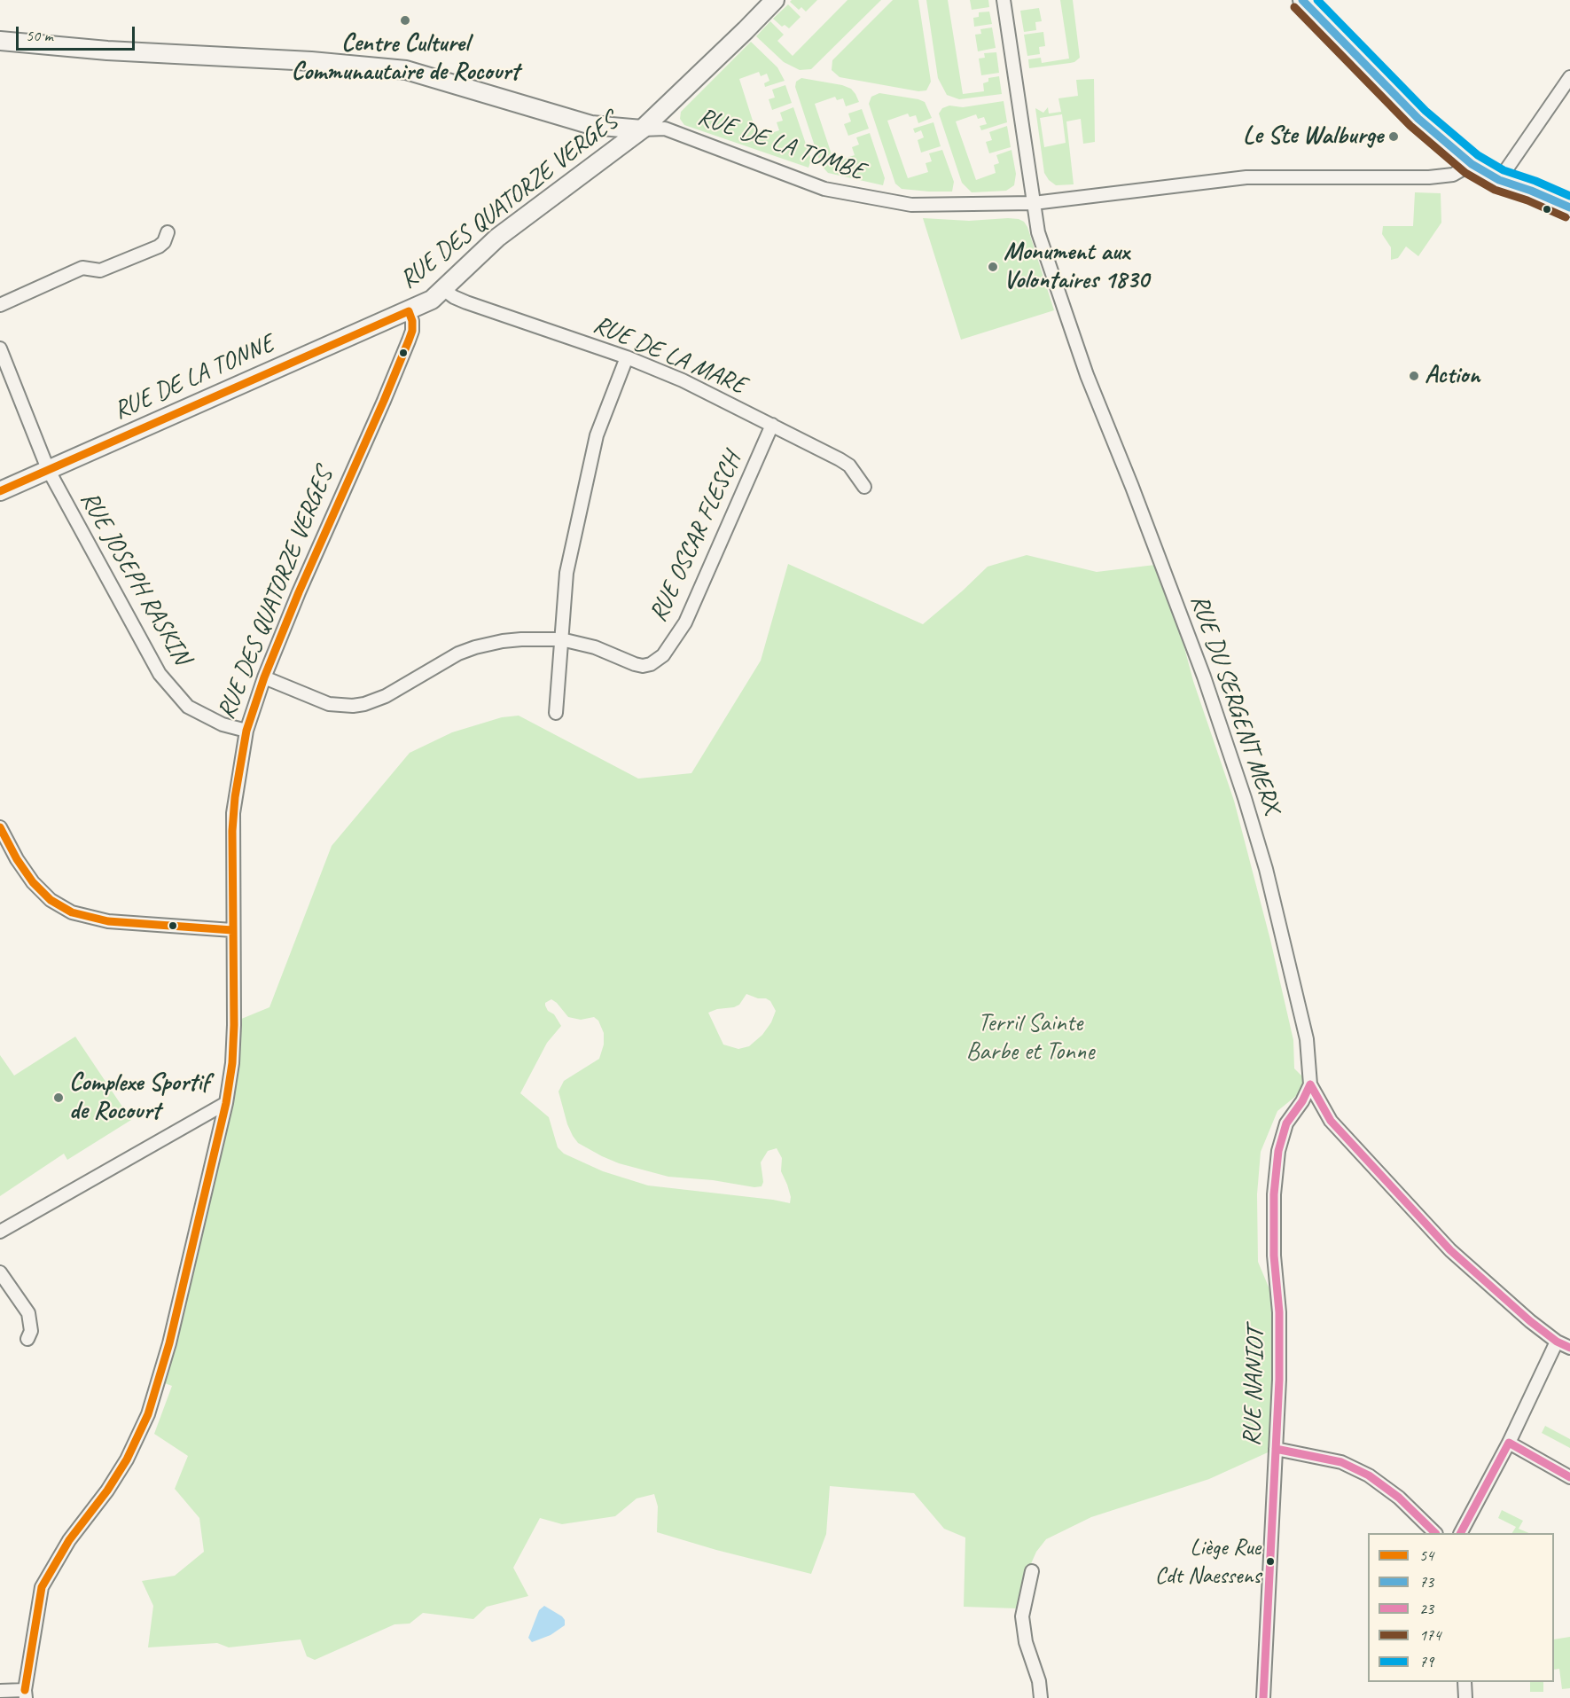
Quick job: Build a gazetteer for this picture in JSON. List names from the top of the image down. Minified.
{"streets":{"street":["RUE DE LA TOMBE","RUE DES QUATORZE VERGES","RUE DE LA MARE","RUE DE LA TONNE","RUE OSCAR FLESCH","RUE JOSEPH RASKIN","RUE DU SERGENT MERX","RUE NANIOT"]},"crossings":[["RUE DE LA TOMBE","RUE DES QUATORZE VERGES"],["RUE DE LA TOMBE","RUE DU SERGENT MERX"],["RUE DES QUATORZE VERGES","RUE DE LA MARE"],["RUE DES QUATORZE VERGES","RUE DE LA TONNE"],["RUE DES QUATORZE VERGES","RUE OSCAR FLESCH"],["RUE DES QUATORZE VERGES","RUE JOSEPH RASKIN"],["RUE DE LA MARE","RUE OSCAR FLESCH"],["RUE DE LA TONNE","RUE JOSEPH RASKIN"],["RUE DU SERGENT MERX","RUE NANIOT"]],"parks":["Terril Sainte Barbe et Tonne"],"places":["Centre Culturel Communautaire de Rocourt","Le Ste Walburge","Monument aux Volontaires 1830","Action","Complexe Sportif de Rocourt","Liège Rue Cdt Naessens"],"lines":["transit line 73","transit line 79","transit line 174","transit line 54","transit line 23"],"legend":["54","73","23","174","79"],"scale_bar":"50 m"}
